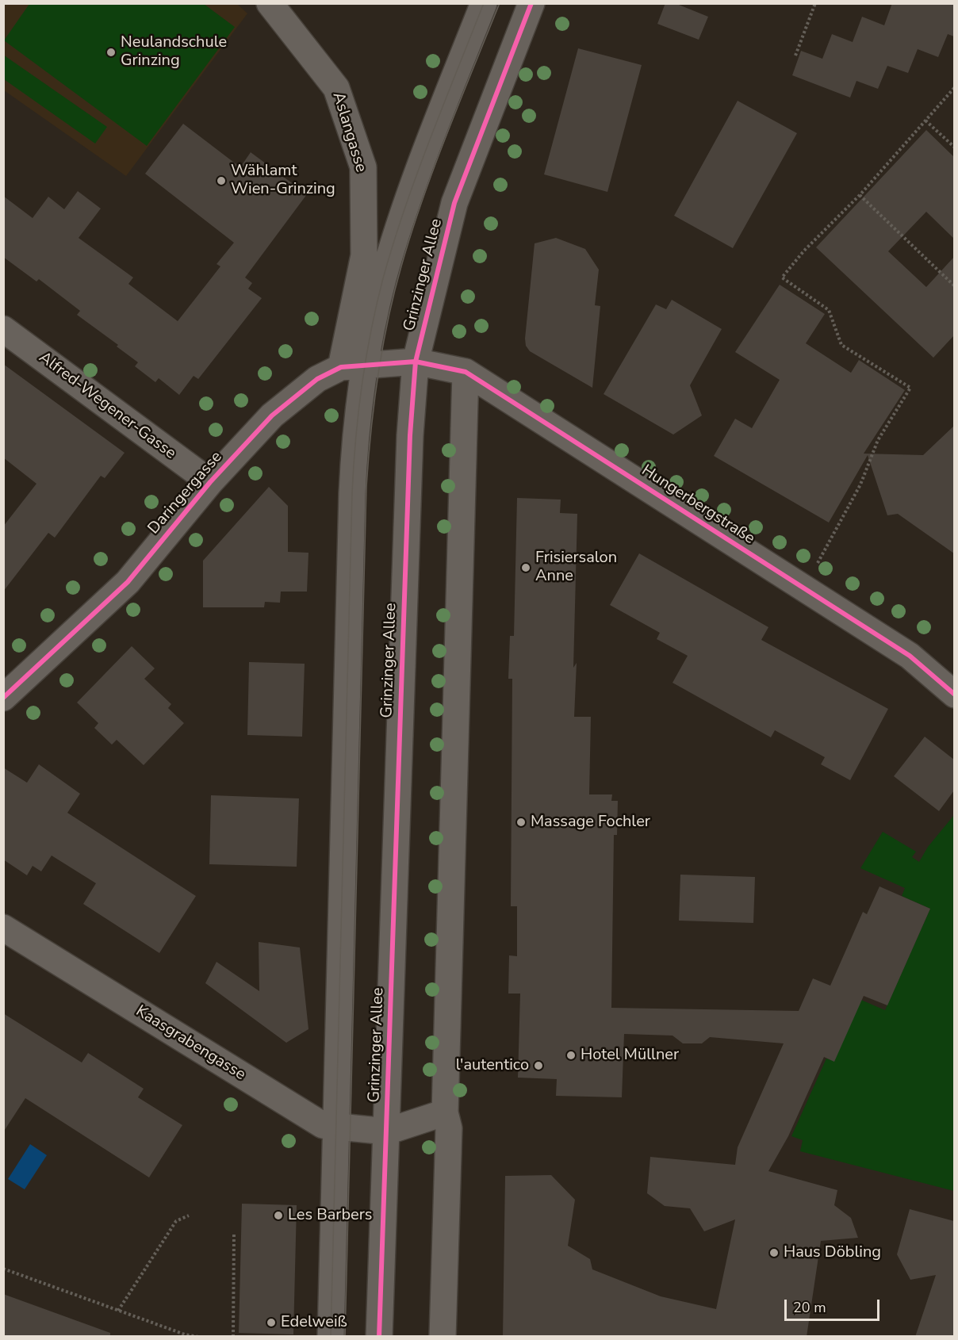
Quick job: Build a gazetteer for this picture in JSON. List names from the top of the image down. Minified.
{"streets":{"street":["Aslangasse","Grinzinger Allee","Alfred-Wegener-Gasse","Daringergasse","Hungerbergstraße","Kaasgrabengasse"]},"crossings":[["Aslangasse","Daringergasse"],["Grinzinger Allee","Daringergasse"],["Grinzinger Allee","Hungerbergstraße"],["Grinzinger Allee","Kaasgrabengasse"],["Alfred-Wegener-Gasse","Daringergasse"],["Daringergasse","Hungerbergstraße"]],"places":["Neulandschule Grinzing","Wählamt Wien-Grinzing","Frisiersalon Anne","Massage Fochler","Hotel Müllner","l'autentico","Les Barbers","Haus Döbling","Edelweiß"],"scale_bar":"20 m"}
